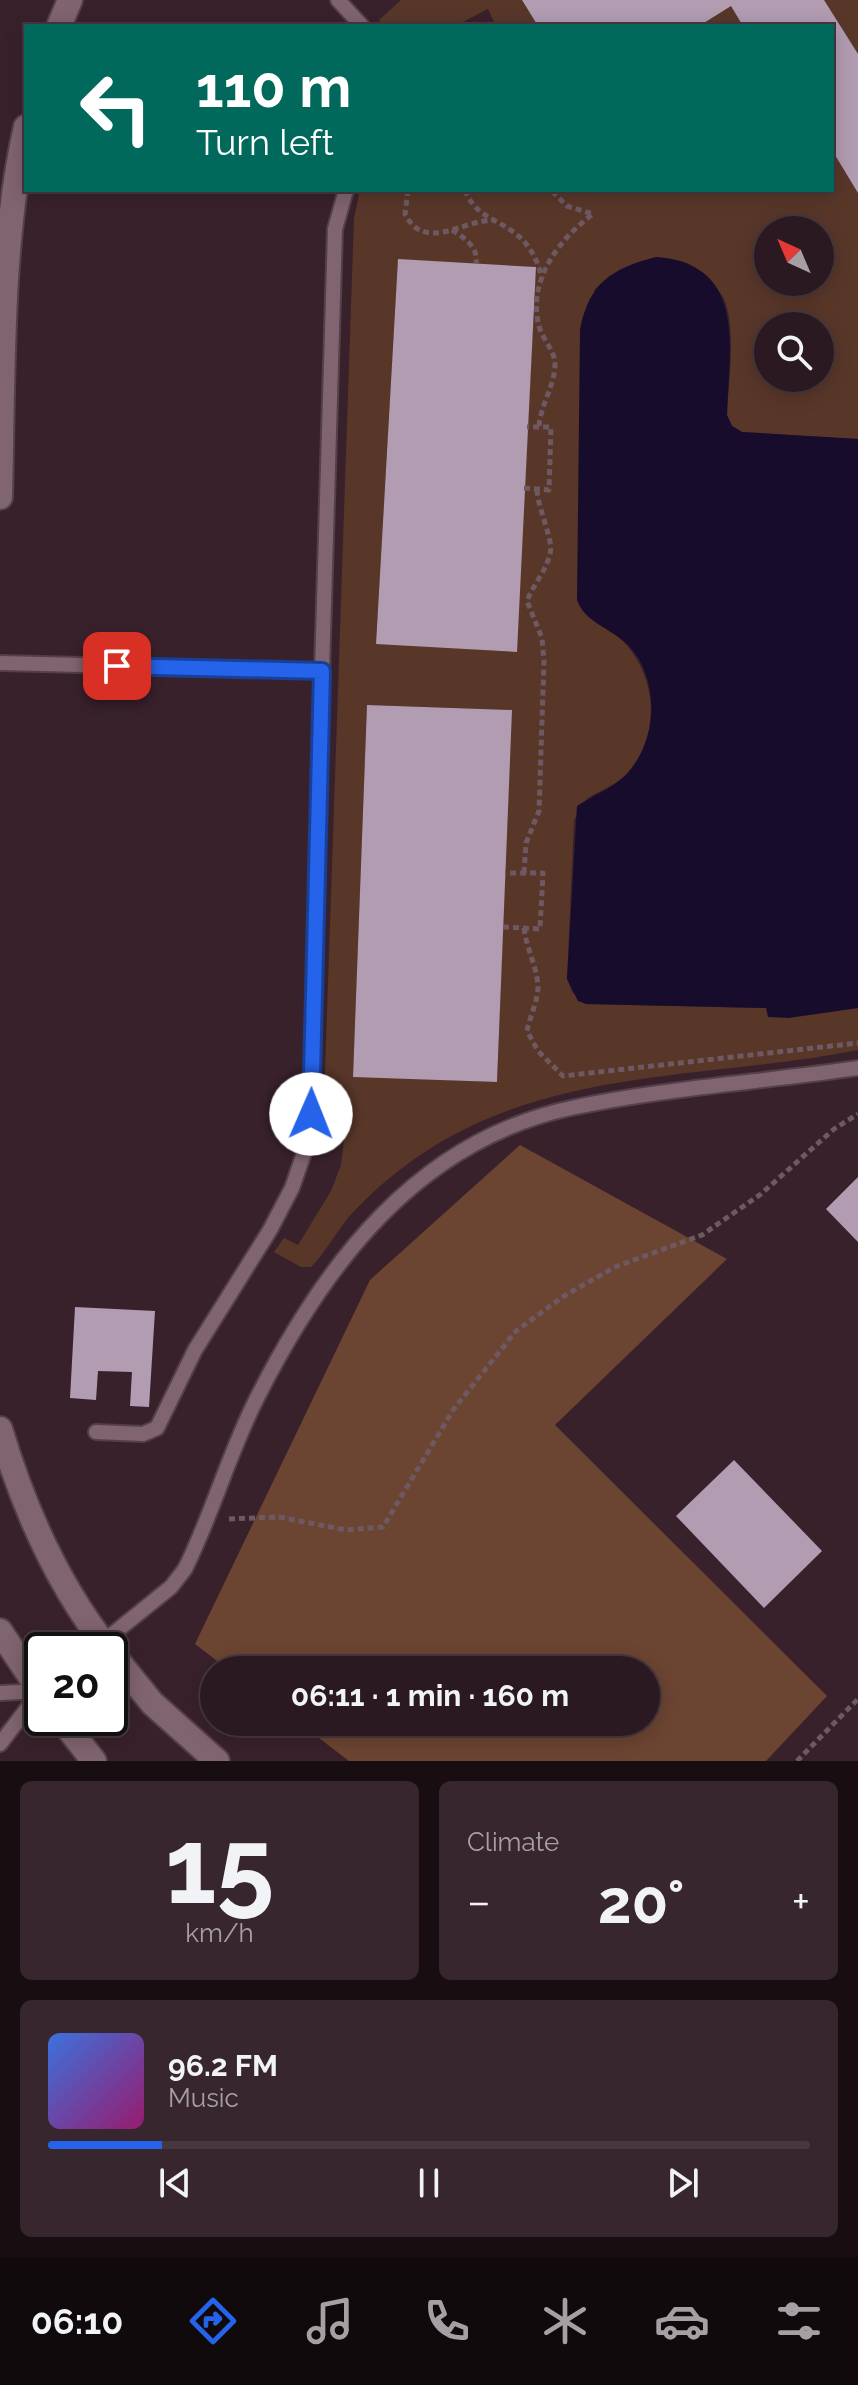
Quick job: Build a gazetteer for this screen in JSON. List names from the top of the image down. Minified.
{"north":"top left","page":{"turn":["110 m","Turn left"],"limit":"20","trip":"06:11 · 1 min · 160 m","tile":[["15","km/h"],"Climate"],"heat":["−","20°","+"],"song":["96.2 FM","Music"],"tabs":"06:10"}}
